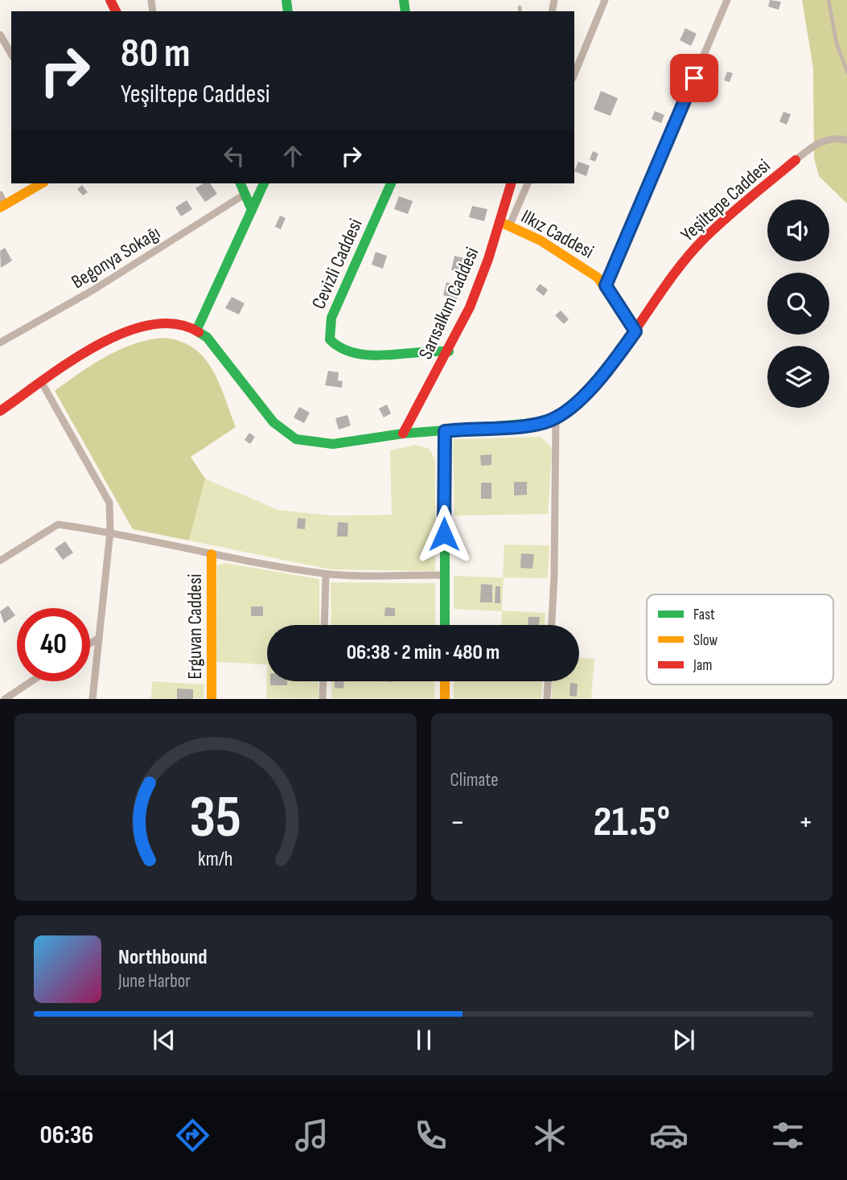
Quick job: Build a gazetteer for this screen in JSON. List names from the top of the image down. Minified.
{"streets":{"street":["Yeşiltepe Caddesi","Ilkız Caddesi","Begonya Sokağı","Cevizli Caddesi","Sarısalkım Caddesi","Erguvan Caddesi"]},"crossings":[["Yeşiltepe Caddesi","Ilkız Caddesi"],["Yeşiltepe Caddesi","Sarısalkım Caddesi"],["Ilkız Caddesi","Sarısalkım Caddesi"],["Cevizli Caddesi","Sarısalkım Caddesi"]],"legend":["Fast","Slow","Jam"],"page":{"turn":["80 m","Yeşiltepe Caddesi"],"limit":"40","trip":"06:38 · 2 min · 480 m","tile":"Climate","heat":["−","21.5°","+"],"song":["Northbound","June Harbor"],"tabs":"06:36","gauge":["35","km/h"]}}
